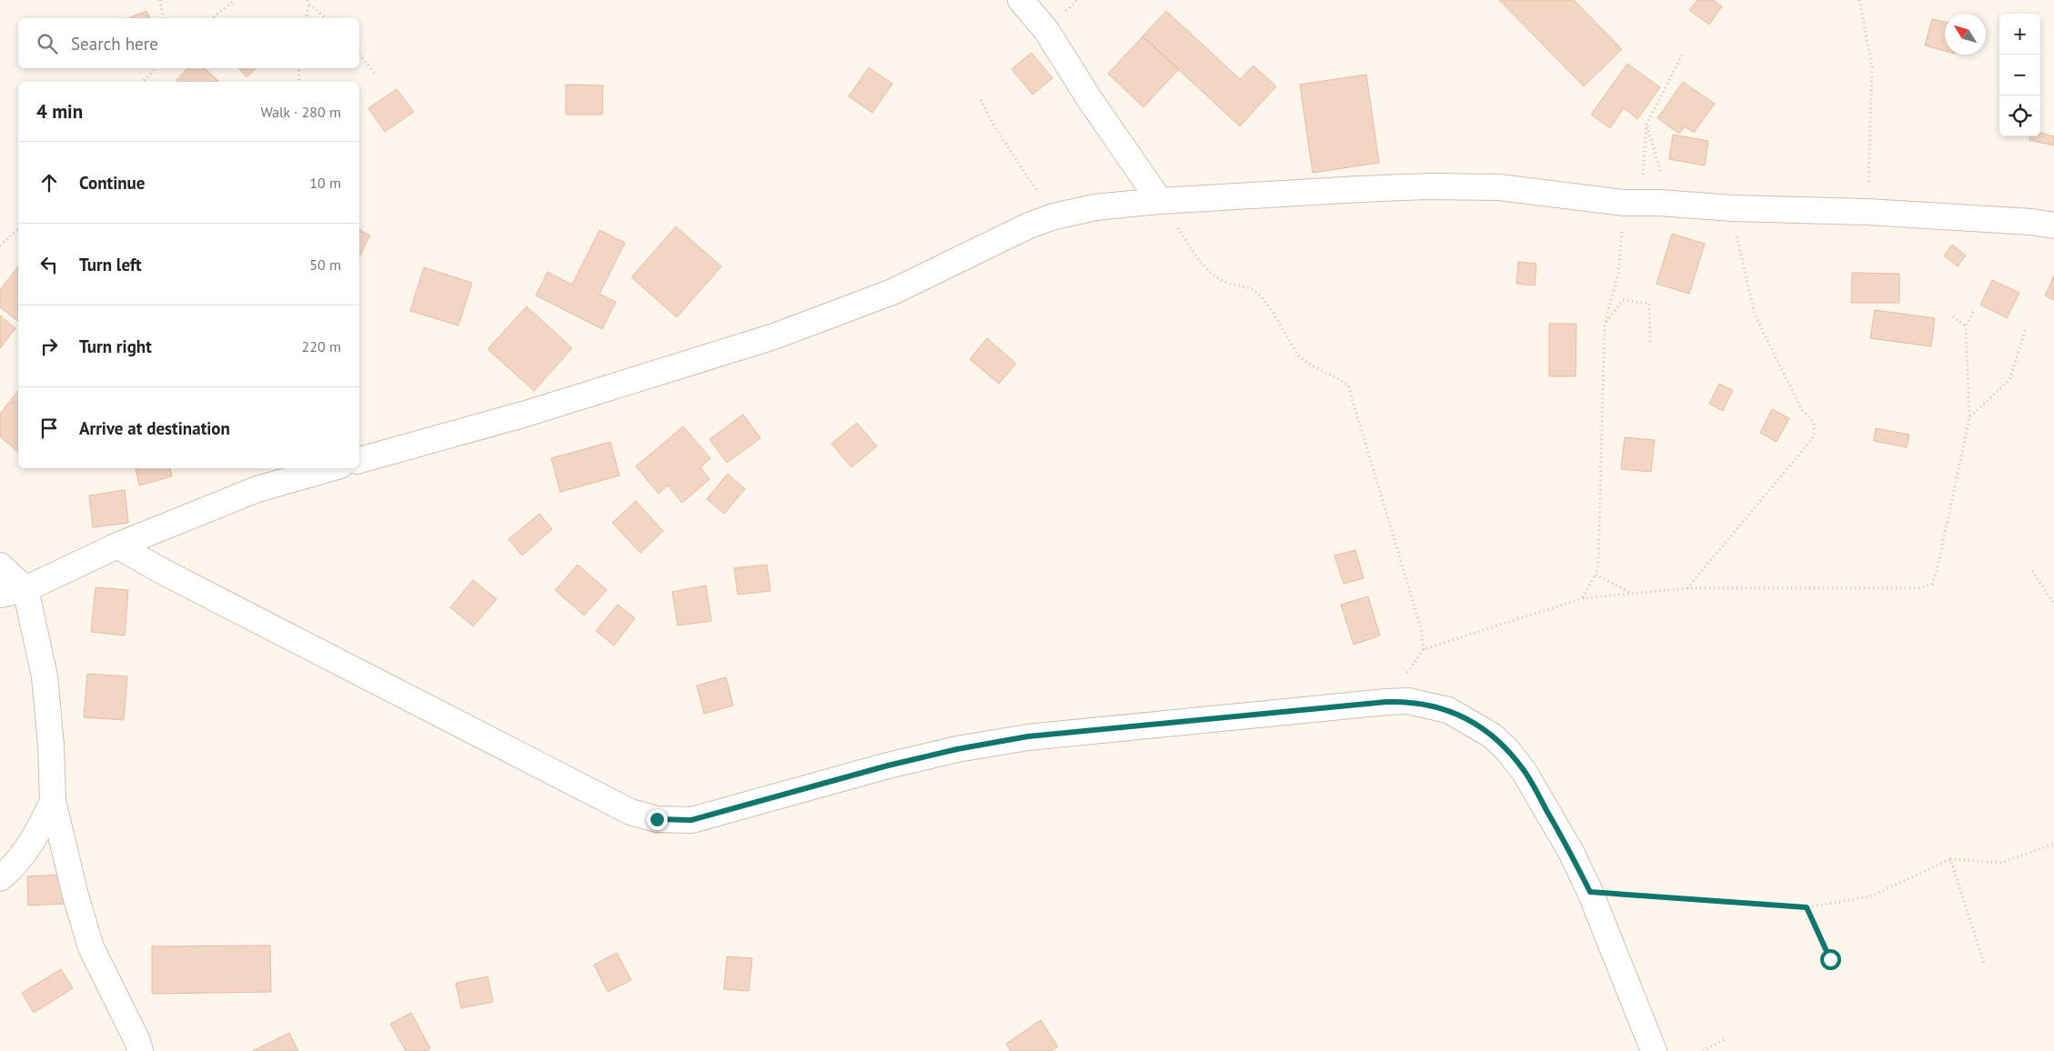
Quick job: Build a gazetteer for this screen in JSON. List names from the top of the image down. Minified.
{"north":"top left","page":{"map_buttons":["+","−"],"search":"Search here","heading":["4 min","Walk · 280 m"],"list":[["Continue","10 m"],["Turn left","50 m"],["Turn right","220 m"],"Arrive at destination"]}}
